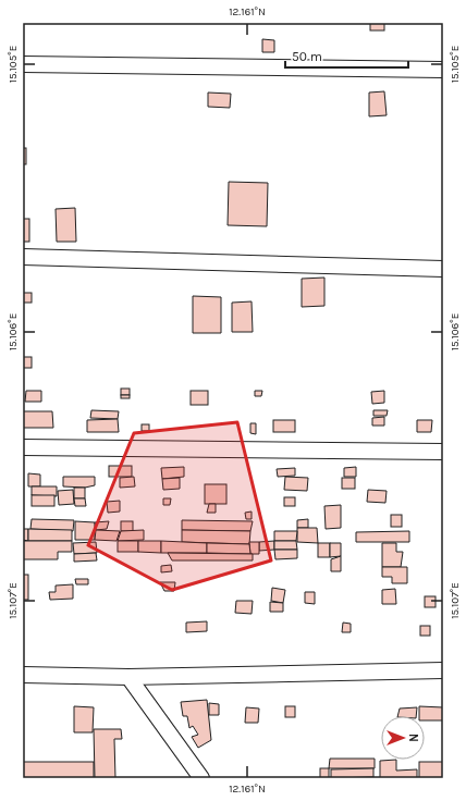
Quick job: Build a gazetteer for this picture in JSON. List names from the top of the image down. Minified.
{"scale_bar":"50 m","north":"right","coordinates":["12.161°N","15.105°E","15.106°E","15.107°E"]}
